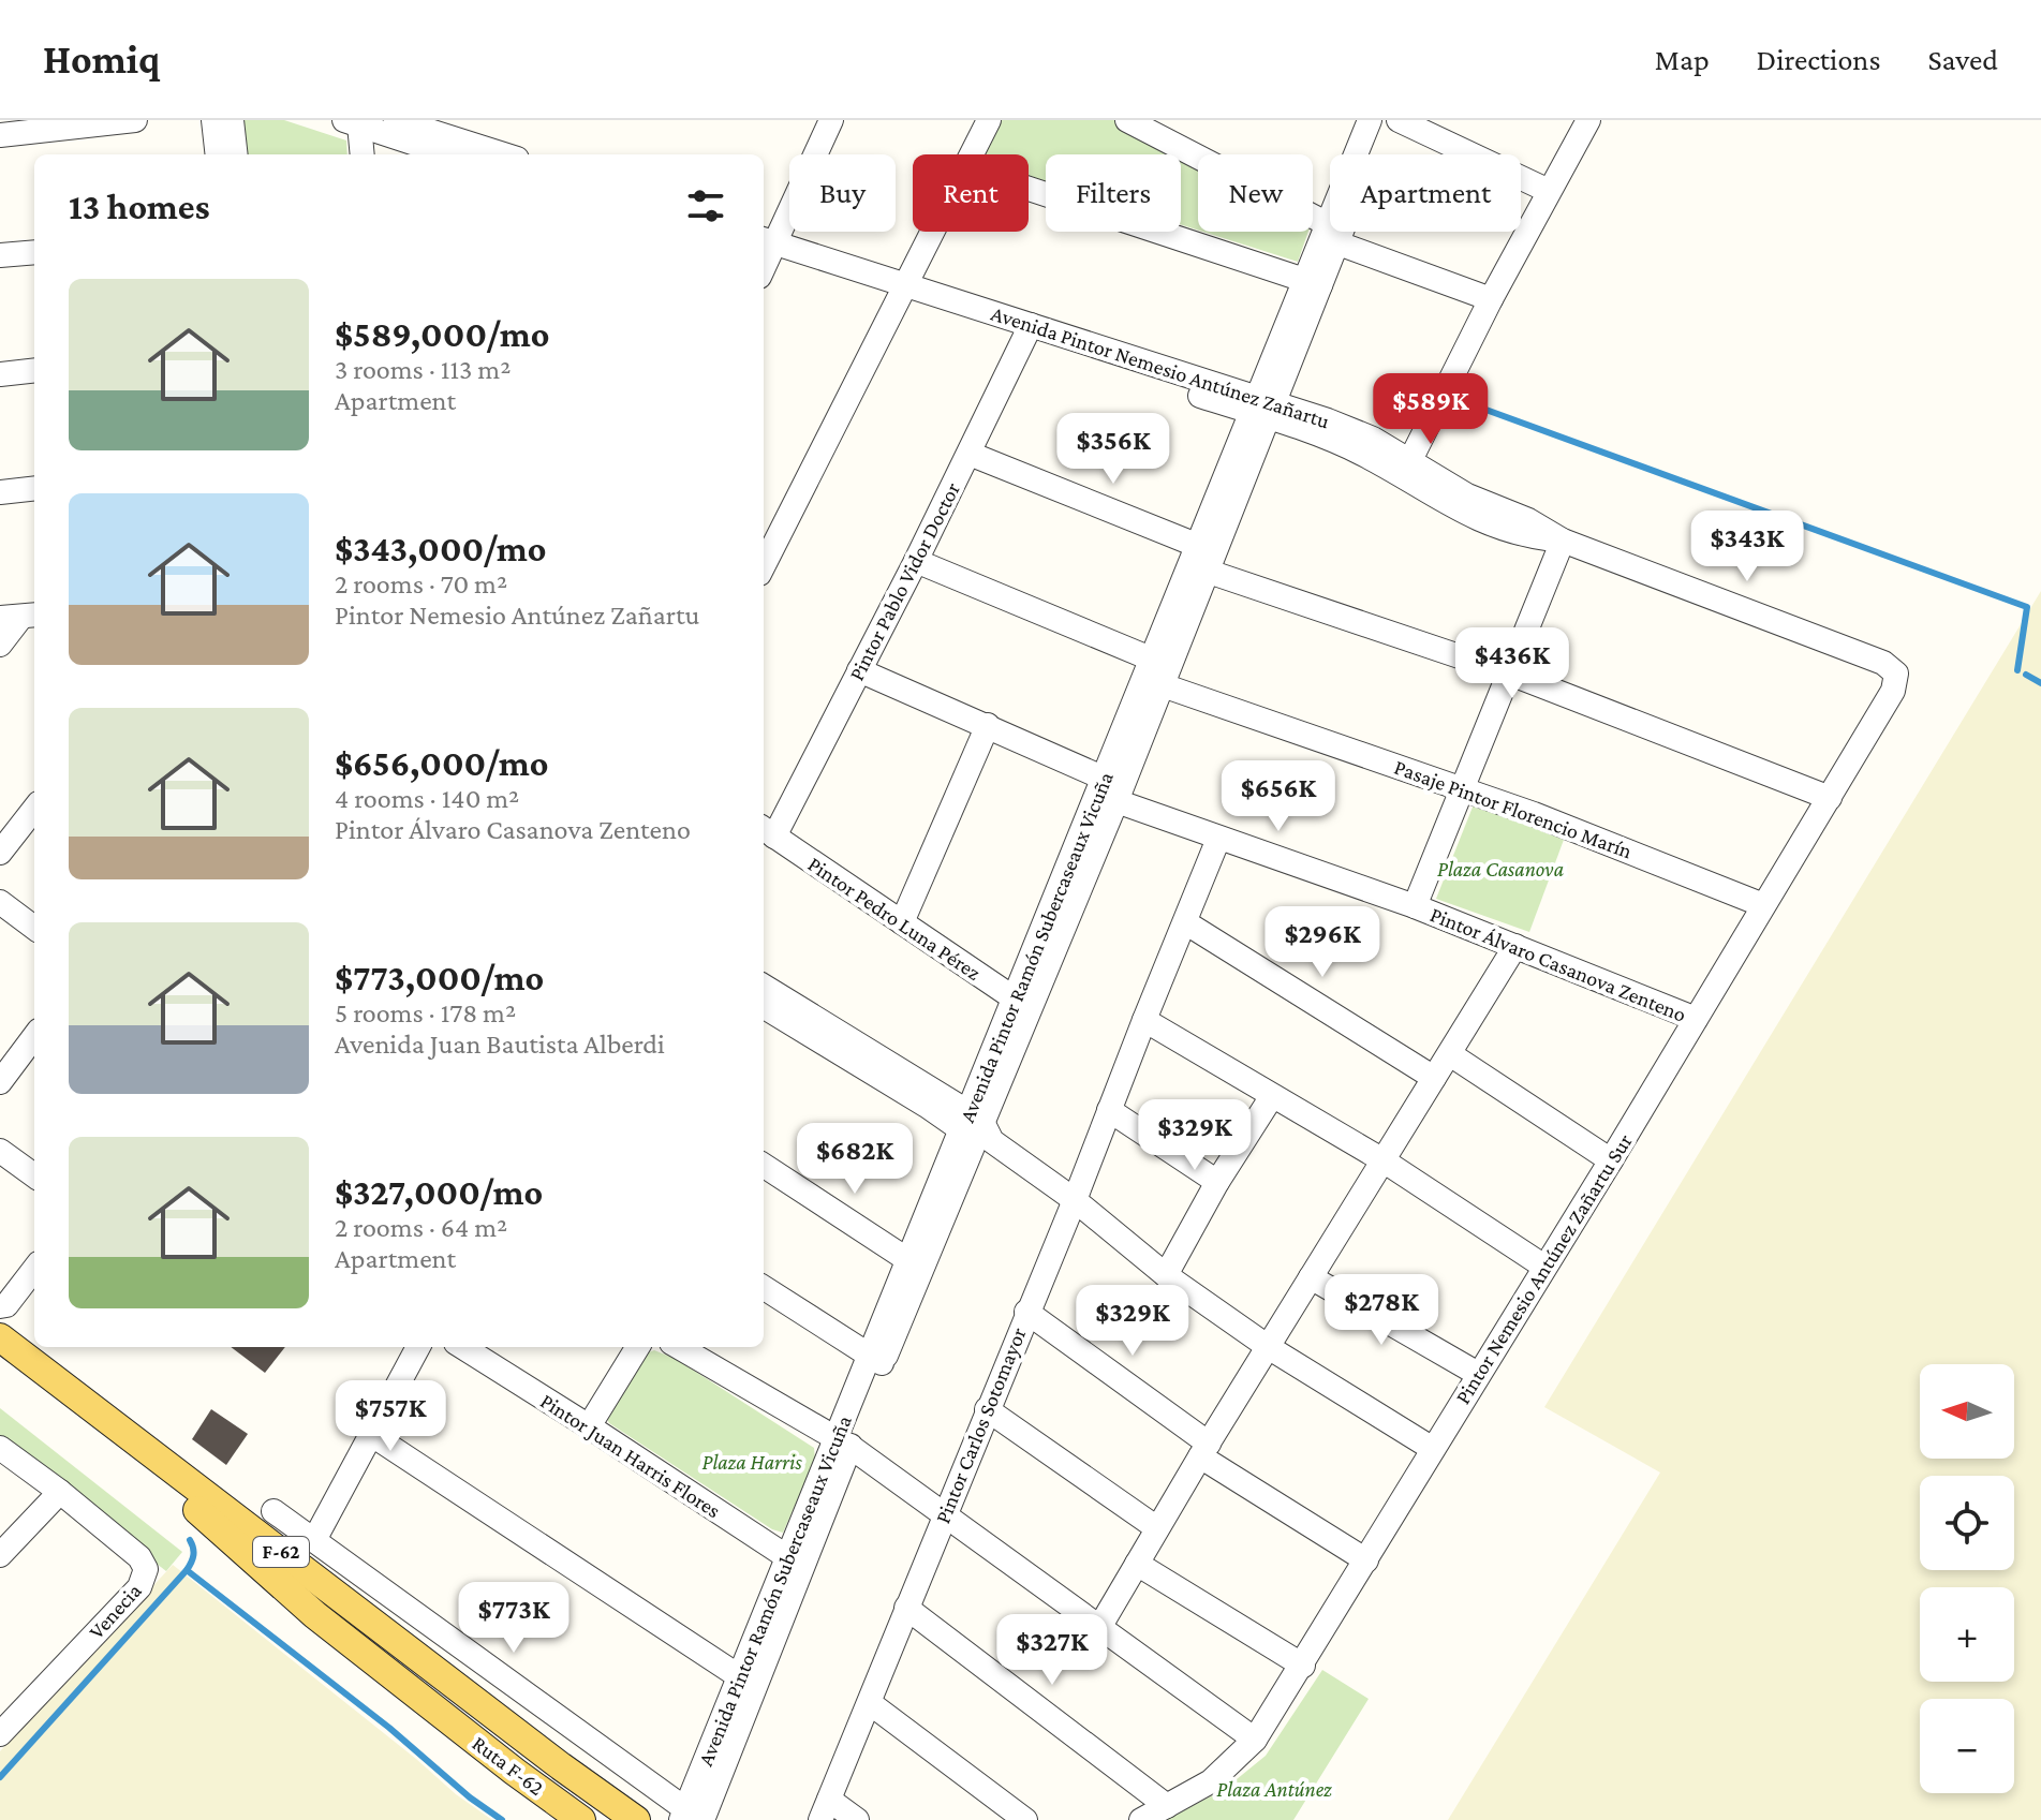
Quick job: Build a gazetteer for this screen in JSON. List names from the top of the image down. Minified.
{"streets":{"main road":["F-62","Ruta F-62"],"street":["Avenida Pintor Nemesio Antúnez Zañartu","Pintor Pablo Vidor Doctor","Pasaje Pintor Florencio Marín","Pintor Pedro Luna Pérez","Avenida Pintor Ramón Subercaseaux Vicuña","Pintor Álvaro Casanova Zenteno","Pintor Nemesio Antúnez Zañartu Sur","Pintor Carlos Sotomayor","Pintor Juan Harris Flores","Venecia"]},"crossings":[["Avenida Pintor Nemesio Antúnez Zañartu","Pintor Pablo Vidor Doctor"],["Avenida Pintor Nemesio Antúnez Zañartu","Avenida Pintor Ramón Subercaseaux Vicuña"],["Avenida Pintor Nemesio Antúnez Zañartu","Pintor Nemesio Antúnez Zañartu Sur"],["Pintor Pablo Vidor Doctor","Pintor Pedro Luna Pérez"],["Pasaje Pintor Florencio Marín","Avenida Pintor Ramón Subercaseaux Vicuña"],["Pasaje Pintor Florencio Marín","Pintor Nemesio Antúnez Zañartu Sur"],["Pintor Pedro Luna Pérez","Avenida Pintor Ramón Subercaseaux Vicuña"],["Avenida Pintor Ramón Subercaseaux Vicuña","Pintor Álvaro Casanova Zenteno"],["Avenida Pintor Ramón Subercaseaux Vicuña","Pintor Juan Harris Flores"],["Pintor Álvaro Casanova Zenteno","Pintor Nemesio Antúnez Zañartu Sur"],["Pintor Álvaro Casanova Zenteno","Pintor Carlos Sotomayor"]],"parks":["Plaza Casanova","Plaza Harris","Plaza Antúnez"],"north":"left","page":{"header":"Homiq","nav":["Map","Directions","Saved"],"chip":["Buy","Rent","Filters","New","Apartment"],"heading":"13 homes","list":[{"name":"$589,000/mo","note":"3 rooms · 113 m² · Apartment"},{"name":"$343,000/mo","note":"2 rooms · 70 m² · Pintor Nemesio Antúnez Zañartu"},{"name":"$656,000/mo","note":"4 rooms · 140 m² · Pintor Álvaro Casanova Zenteno"},{"name":"$773,000/mo","note":"5 rooms · 178 m² · Avenida Juan Bautista Alberdi"},{"name":"$327,000/mo","note":"2 rooms · 64 m² · Apartment"}],"price":["$589K","$356K","$343K","$436K","$656K","$296K","$329K","$682K","$278K","$329K","$757K","$773K","$327K"],"map_buttons":["+","−"]}}
